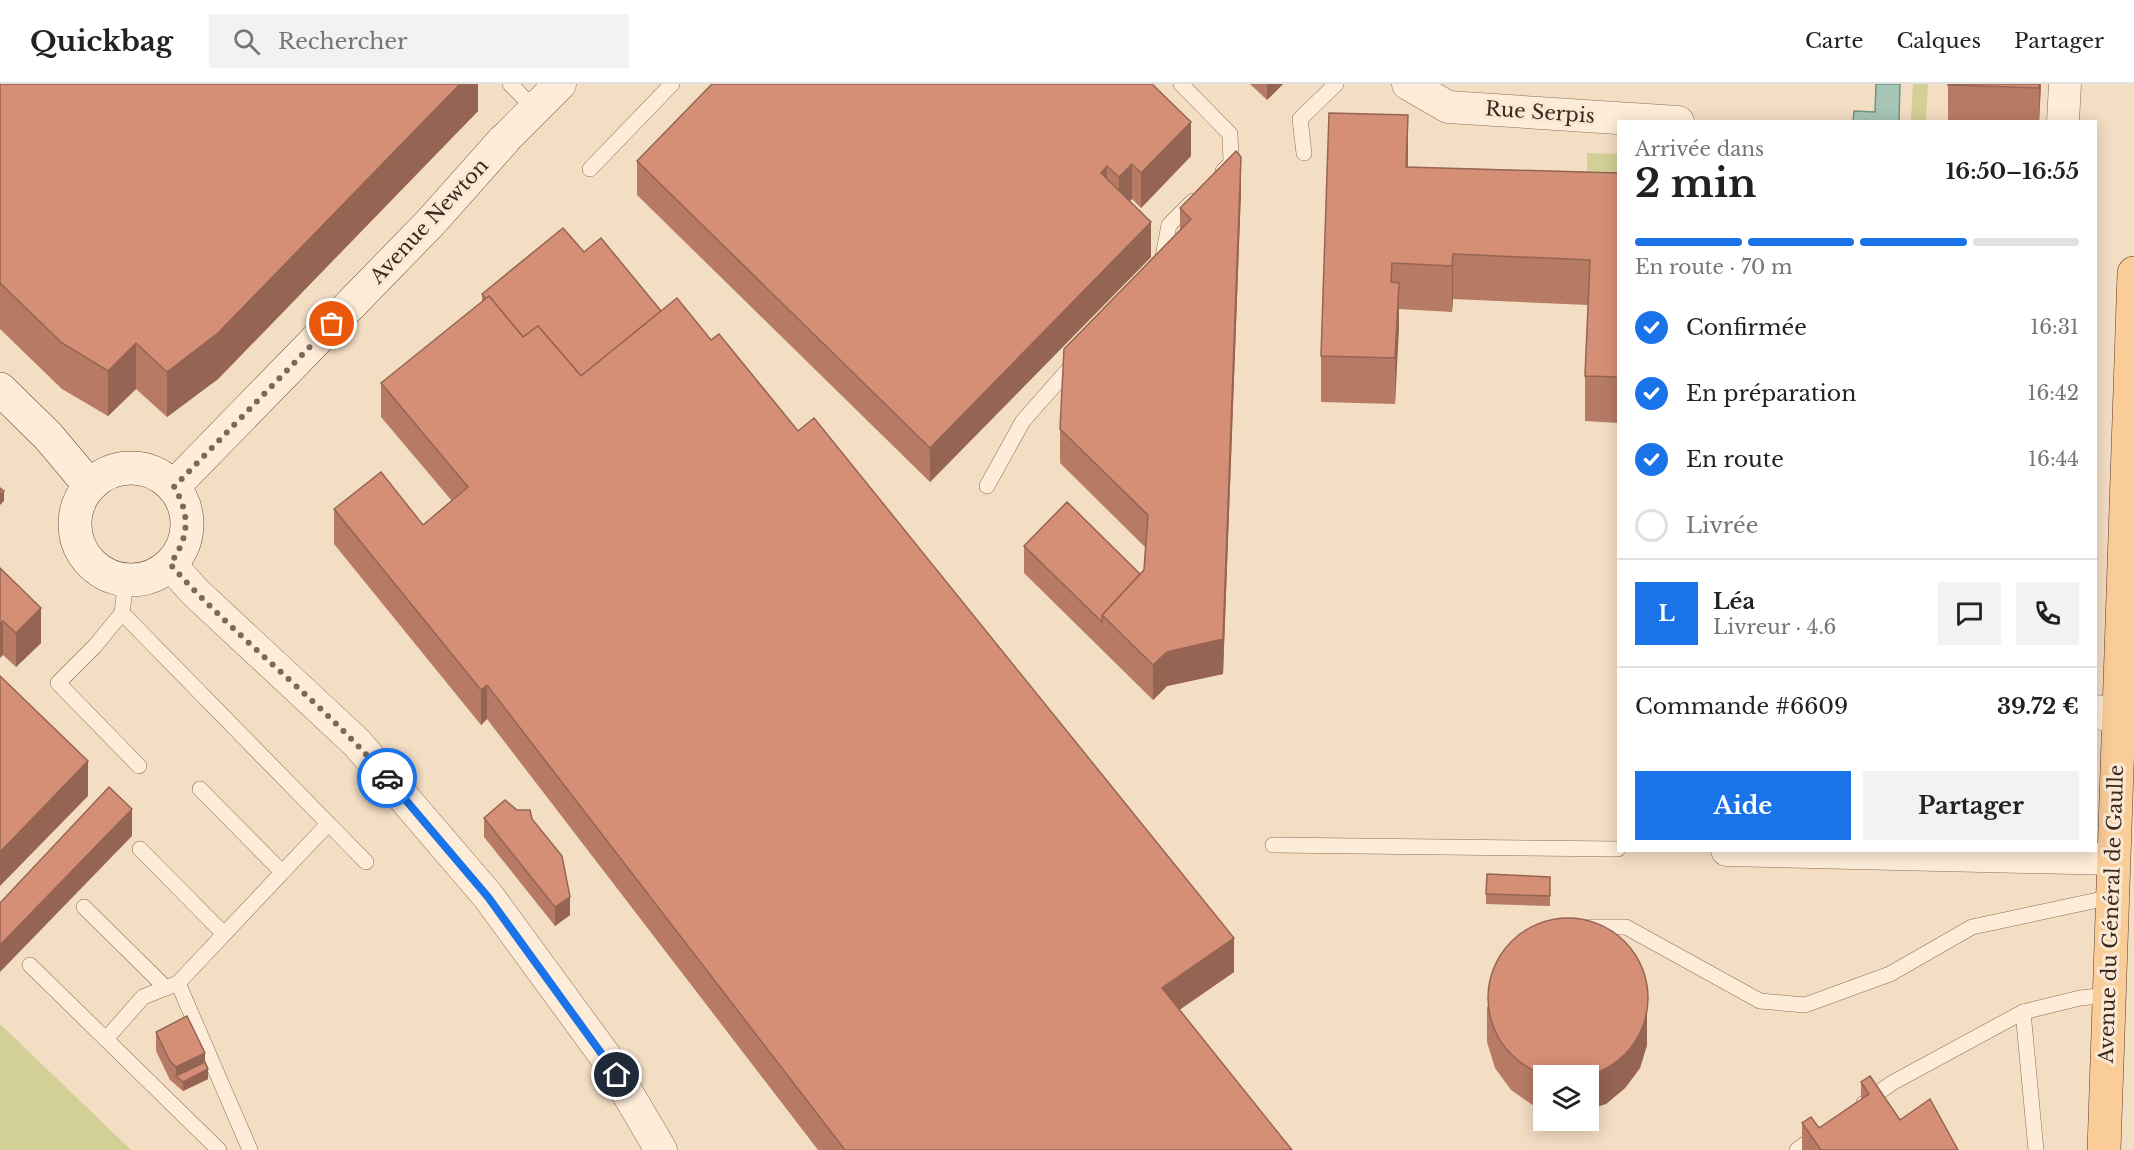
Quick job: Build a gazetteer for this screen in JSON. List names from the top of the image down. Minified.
{"streets":{"main road":["Avenue Newton","Avenue du Général de Gaulle"],"street":["Rue Serpis"]},"page":{"header":"Quickbag","search":"Rechercher","nav":["Carte","Calques","Partager"],"heading":["2 min","Arrivée dans","16:50–16:55"],"panel":["Léa","Livreur · 4.6","Commande #6609","39.72 €"],"bar":"En route · 70 m","list":[["Confirmée","16:31"],["En préparation","16:42"],["En route","16:44"],"Livrée"],"round":"L","buttons":["Aide","Partager"]}}
